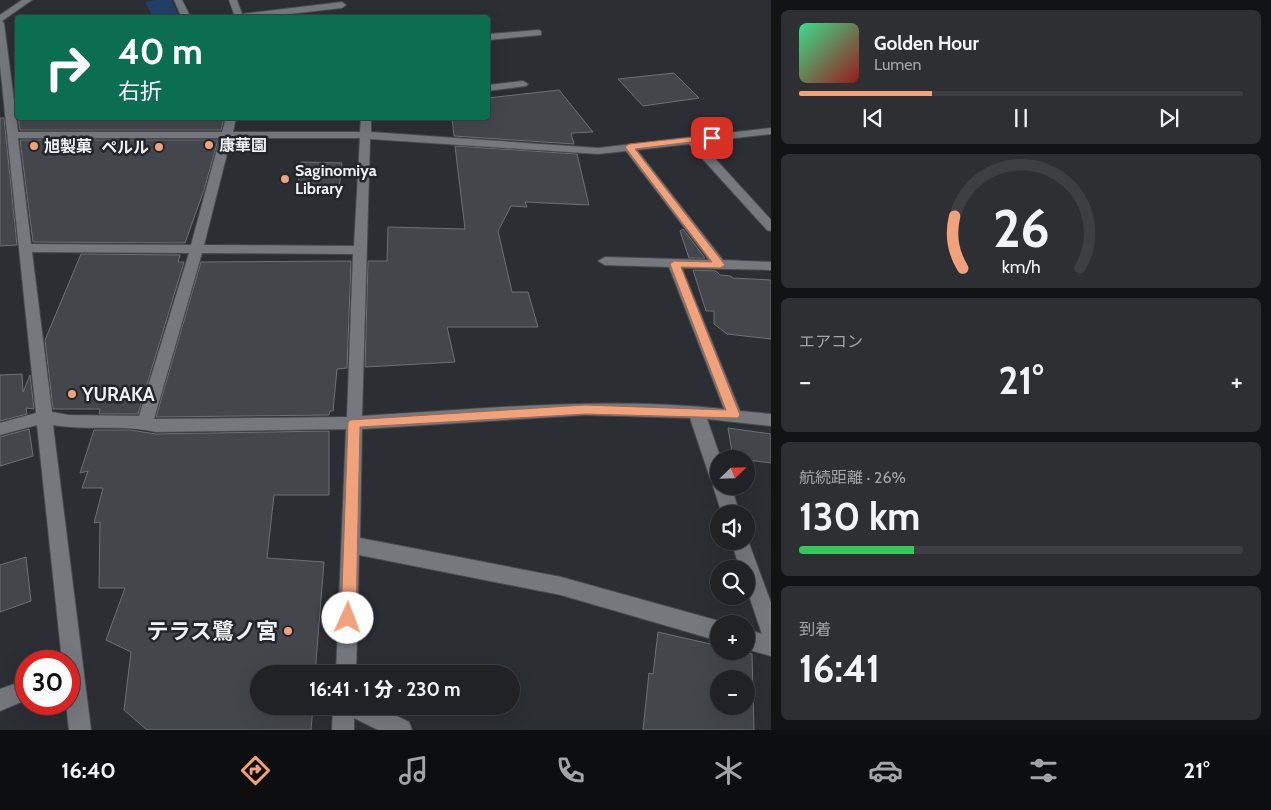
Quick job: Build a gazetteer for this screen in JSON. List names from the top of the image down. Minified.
{"places":["康華園","旭製菓","ペルル","Saginomiya Library","YURAKA","テラス鷺ノ宮"],"north":"top right","page":{"turn":["40 m","右折"],"song":["Golden Hour","Lumen"],"tile":["エアコン",["航続距離 · 26%","130 km"],["到着","16:41"]],"heat":["−","21°","+"],"map_buttons":["+","−"],"limit":"30","trip":"16:41 · 1 分 · 230 m","tabs":["16:40","21°"],"gauge":["26","km/h"]}}
